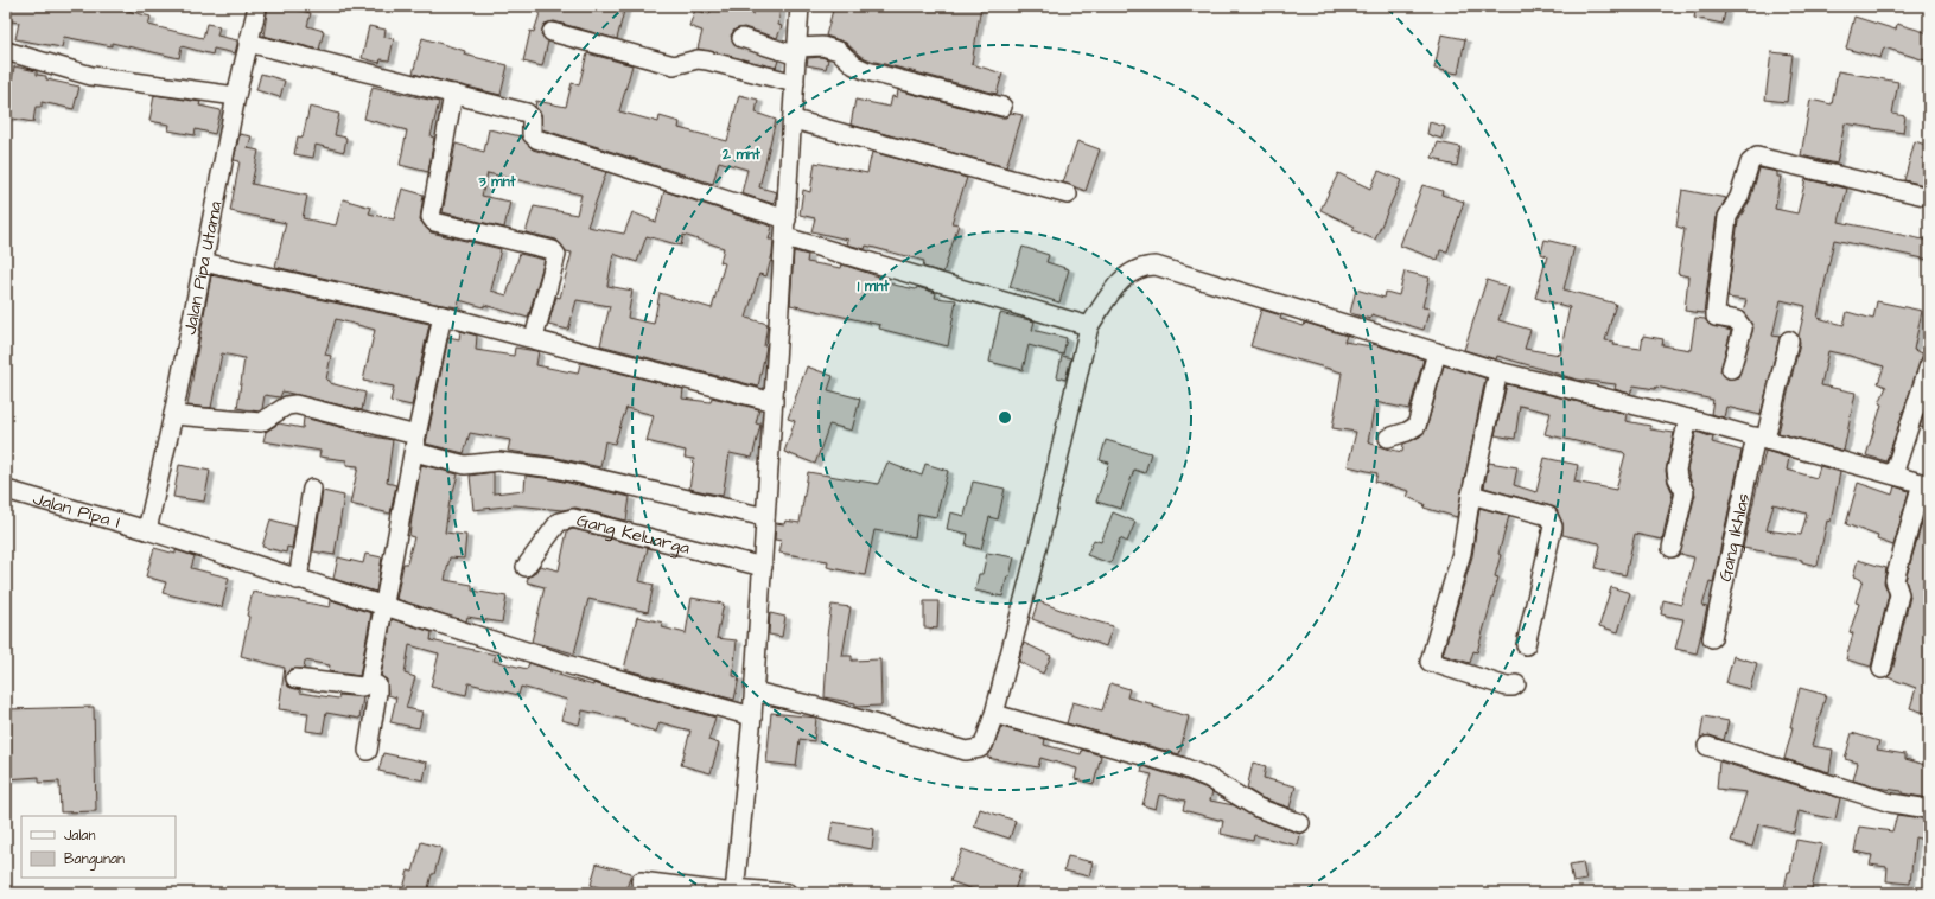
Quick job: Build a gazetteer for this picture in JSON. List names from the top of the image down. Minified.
{"streets":{"street":["Jalan Pipa Utama","Jalan Pipa I","Gang Keluarga","Gang Ikhlas"]},"crossings":[["Jalan Pipa Utama","Jalan Pipa I"]],"legend":["Jalan","Bangunan"],"rings":["2 mnt","3 mnt","1 mnt"]}
